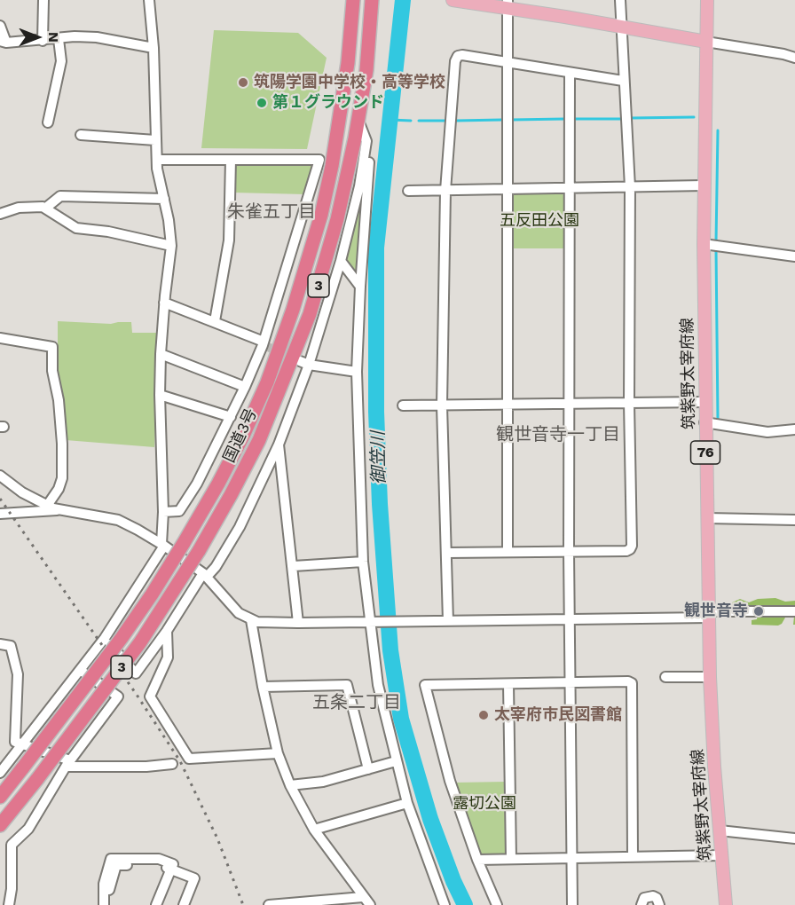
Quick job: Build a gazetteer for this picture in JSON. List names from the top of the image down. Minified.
{"streets":{"highway":["3","国道3号"],"main road":["筑紫野太宰府線","76"]},"districts":["朱雀五丁目","観世音寺一丁目","五条二丁目"],"water":["御笠川"],"parks":["五反田公園","露切公園"],"places":["筑陽学園中学校・高等学校","第１グラウンド","観世音寺","太宰府市民図書館"],"north":"right"}
